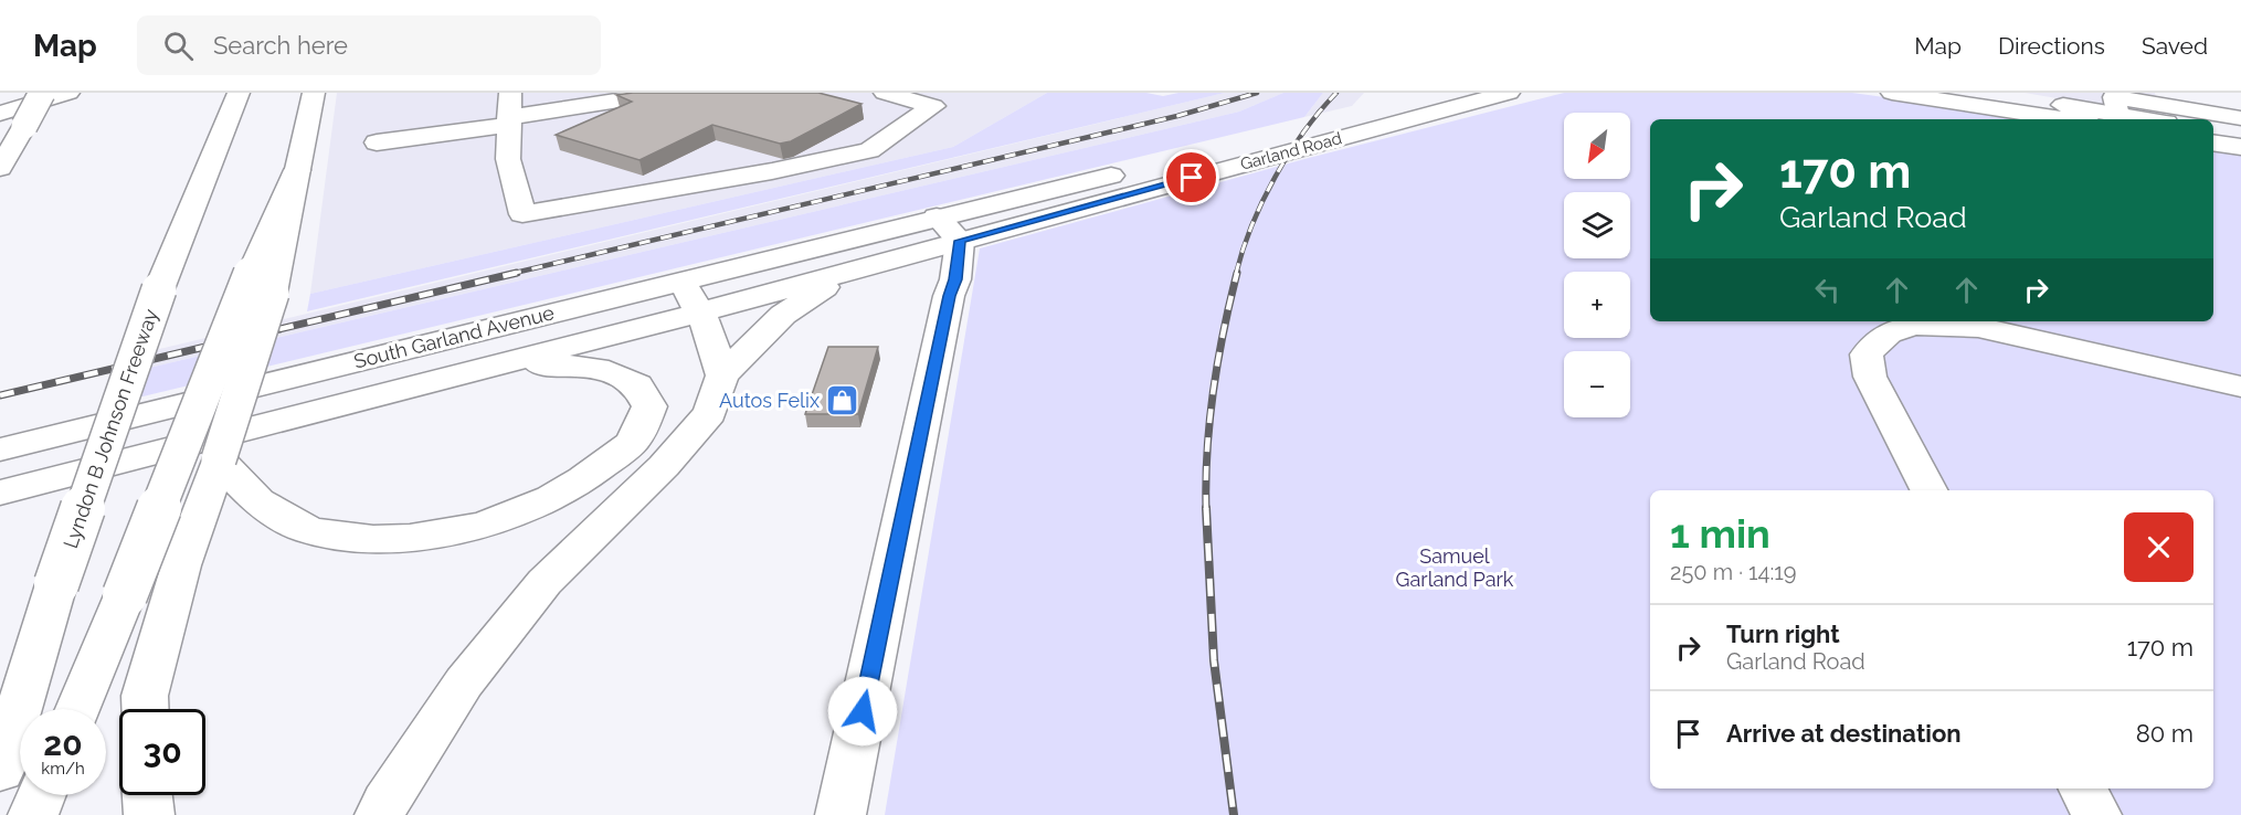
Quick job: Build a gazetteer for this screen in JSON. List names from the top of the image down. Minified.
{"streets":{"main road":["Garland Road","South Garland Avenue","Lyndon B Johnson Freeway"]},"crossings":[["Garland Road","South Garland Avenue"]],"parks":["Samuel Garland Park"],"places":{"shop":["Autos Felix"]},"north":"bottom left","page":{"header":"Map","search":"Search here","nav":["Map","Directions","Saved"],"map_buttons":["+","−"],"turn":["170 m","Garland Road"],"heading":["1 min","250 m · 14:19"],"list":[{"name":"Turn right","note":"Garland Road","value":"170 m"},{"name":"Arrive at destination","value":"80 m"}],"speed":"20 km/h","limit":"30"}}
